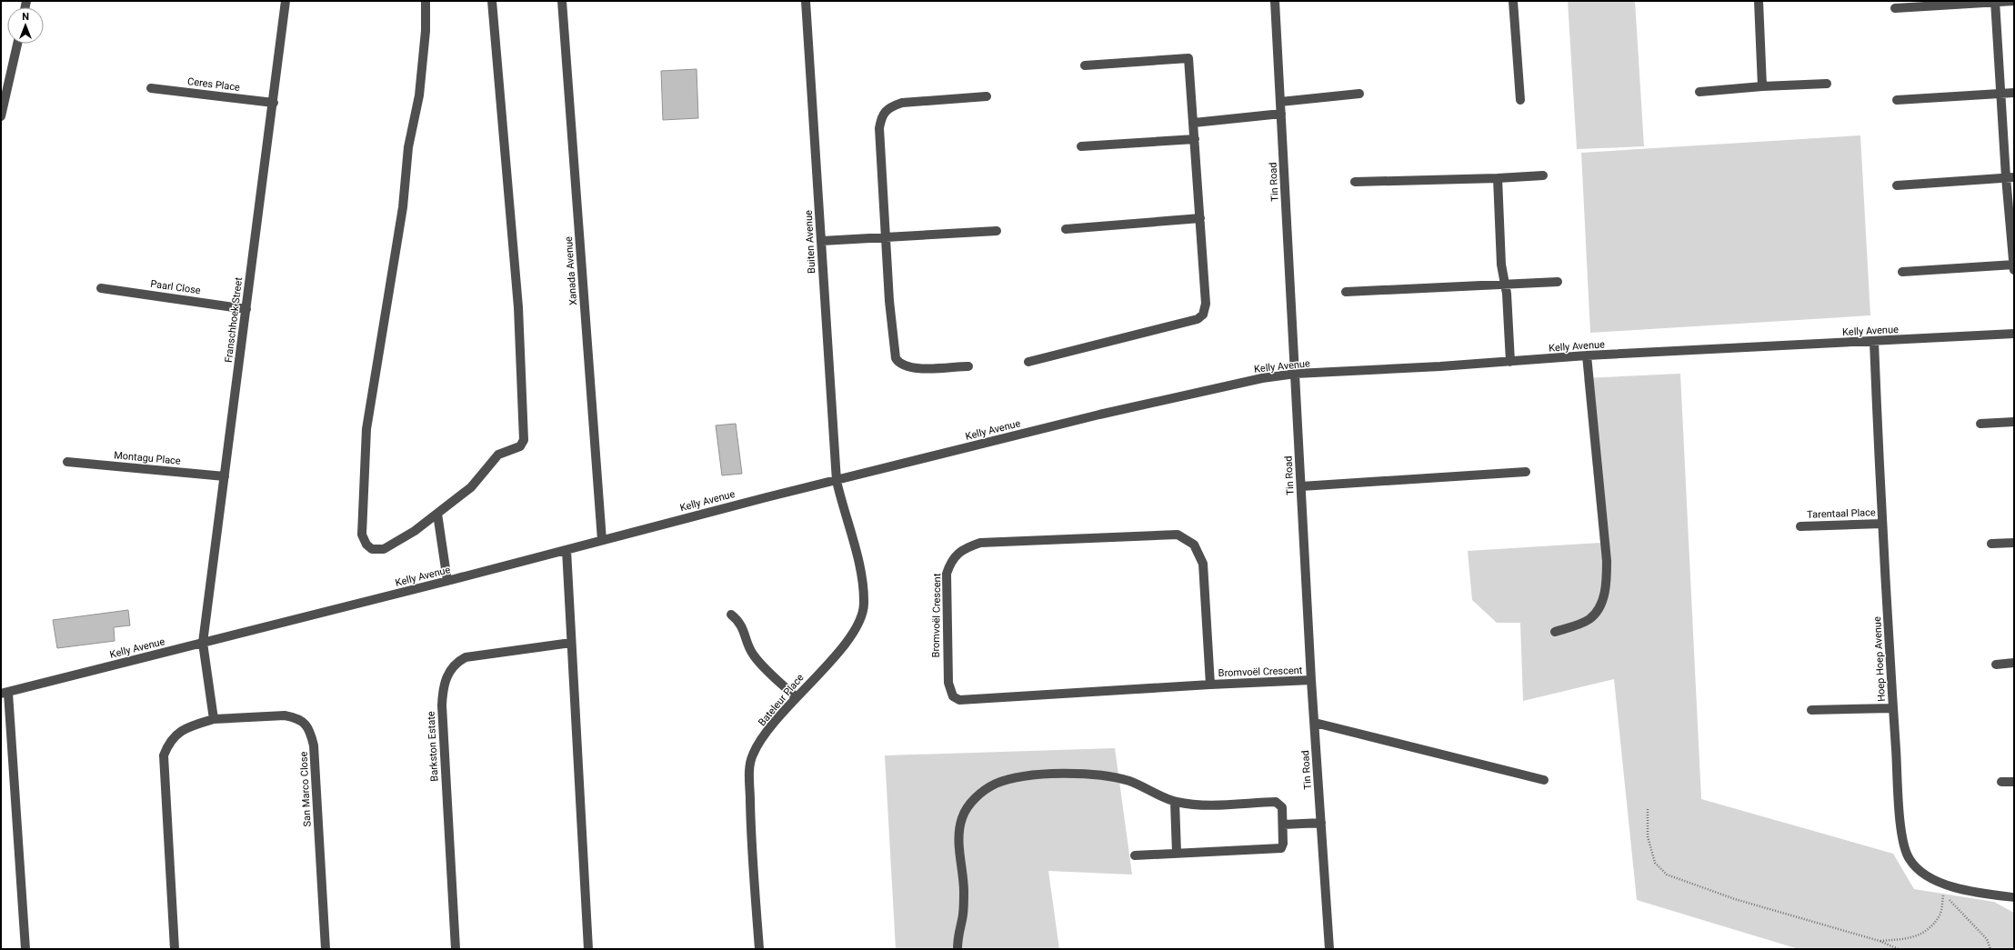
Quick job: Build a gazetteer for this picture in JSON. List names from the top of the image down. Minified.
{"streets":{"street":["Ceres Place","Tin Road","Buiten Avenue","Xanada Avenue","Paarl Close","Franschhoek Street","Kelly Avenue","Montagu Place","Tarentaal Place","Bromvoël Crescent","Hoep Hoep Avenue","Bateleur Place","Barkston Estate","San Marco Close"]},"crossings":[["Ceres Place","Franschhoek Street"],["Tin Road","Kelly Avenue"],["Tin Road","Bromvoël Crescent"],["Buiten Avenue","Kelly Avenue"],["Buiten Avenue","Bateleur Place"],["Xanada Avenue","Kelly Avenue"],["Paarl Close","Franschhoek Street"],["Franschhoek Street","Kelly Avenue"],["Franschhoek Street","Montagu Place"],["Kelly Avenue","Hoep Hoep Avenue"],["Kelly Avenue","Bateleur Place"],["Tarentaal Place","Hoep Hoep Avenue"]],"north":"top"}
